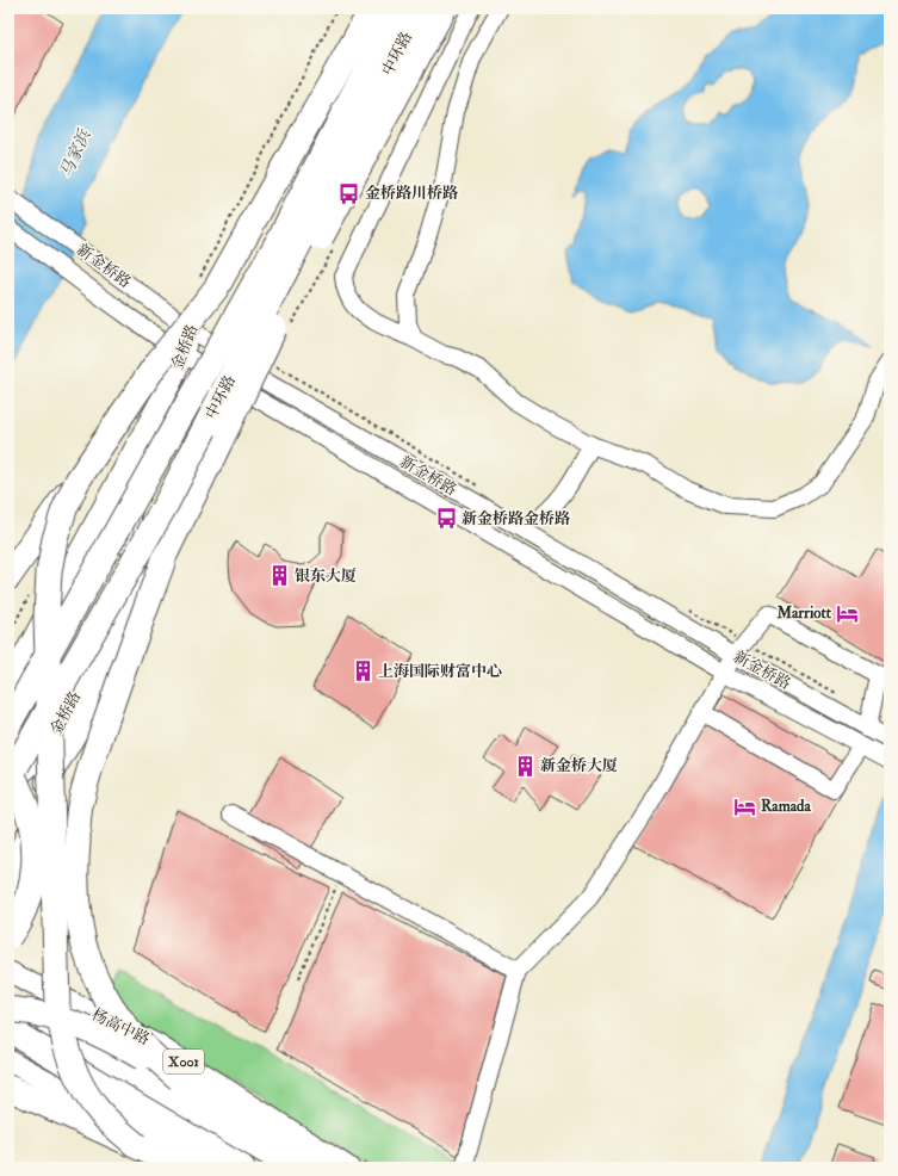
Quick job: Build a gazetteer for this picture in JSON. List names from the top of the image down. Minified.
{"streets":{"highway":["中环路","杨高中路","X001"],"main road":["金桥路"],"street":["新金桥路"]},"crossings":[["中环路","金桥路"],["新金桥路","金桥路"]],"water":["马家浜"],"places":{"bus stop":["金桥路川桥路","新金桥路金桥路"],"building":["银东大厦","上海国际财富中心","新金桥大厦"],"hotel":["Marriott","Ramada"]}}
